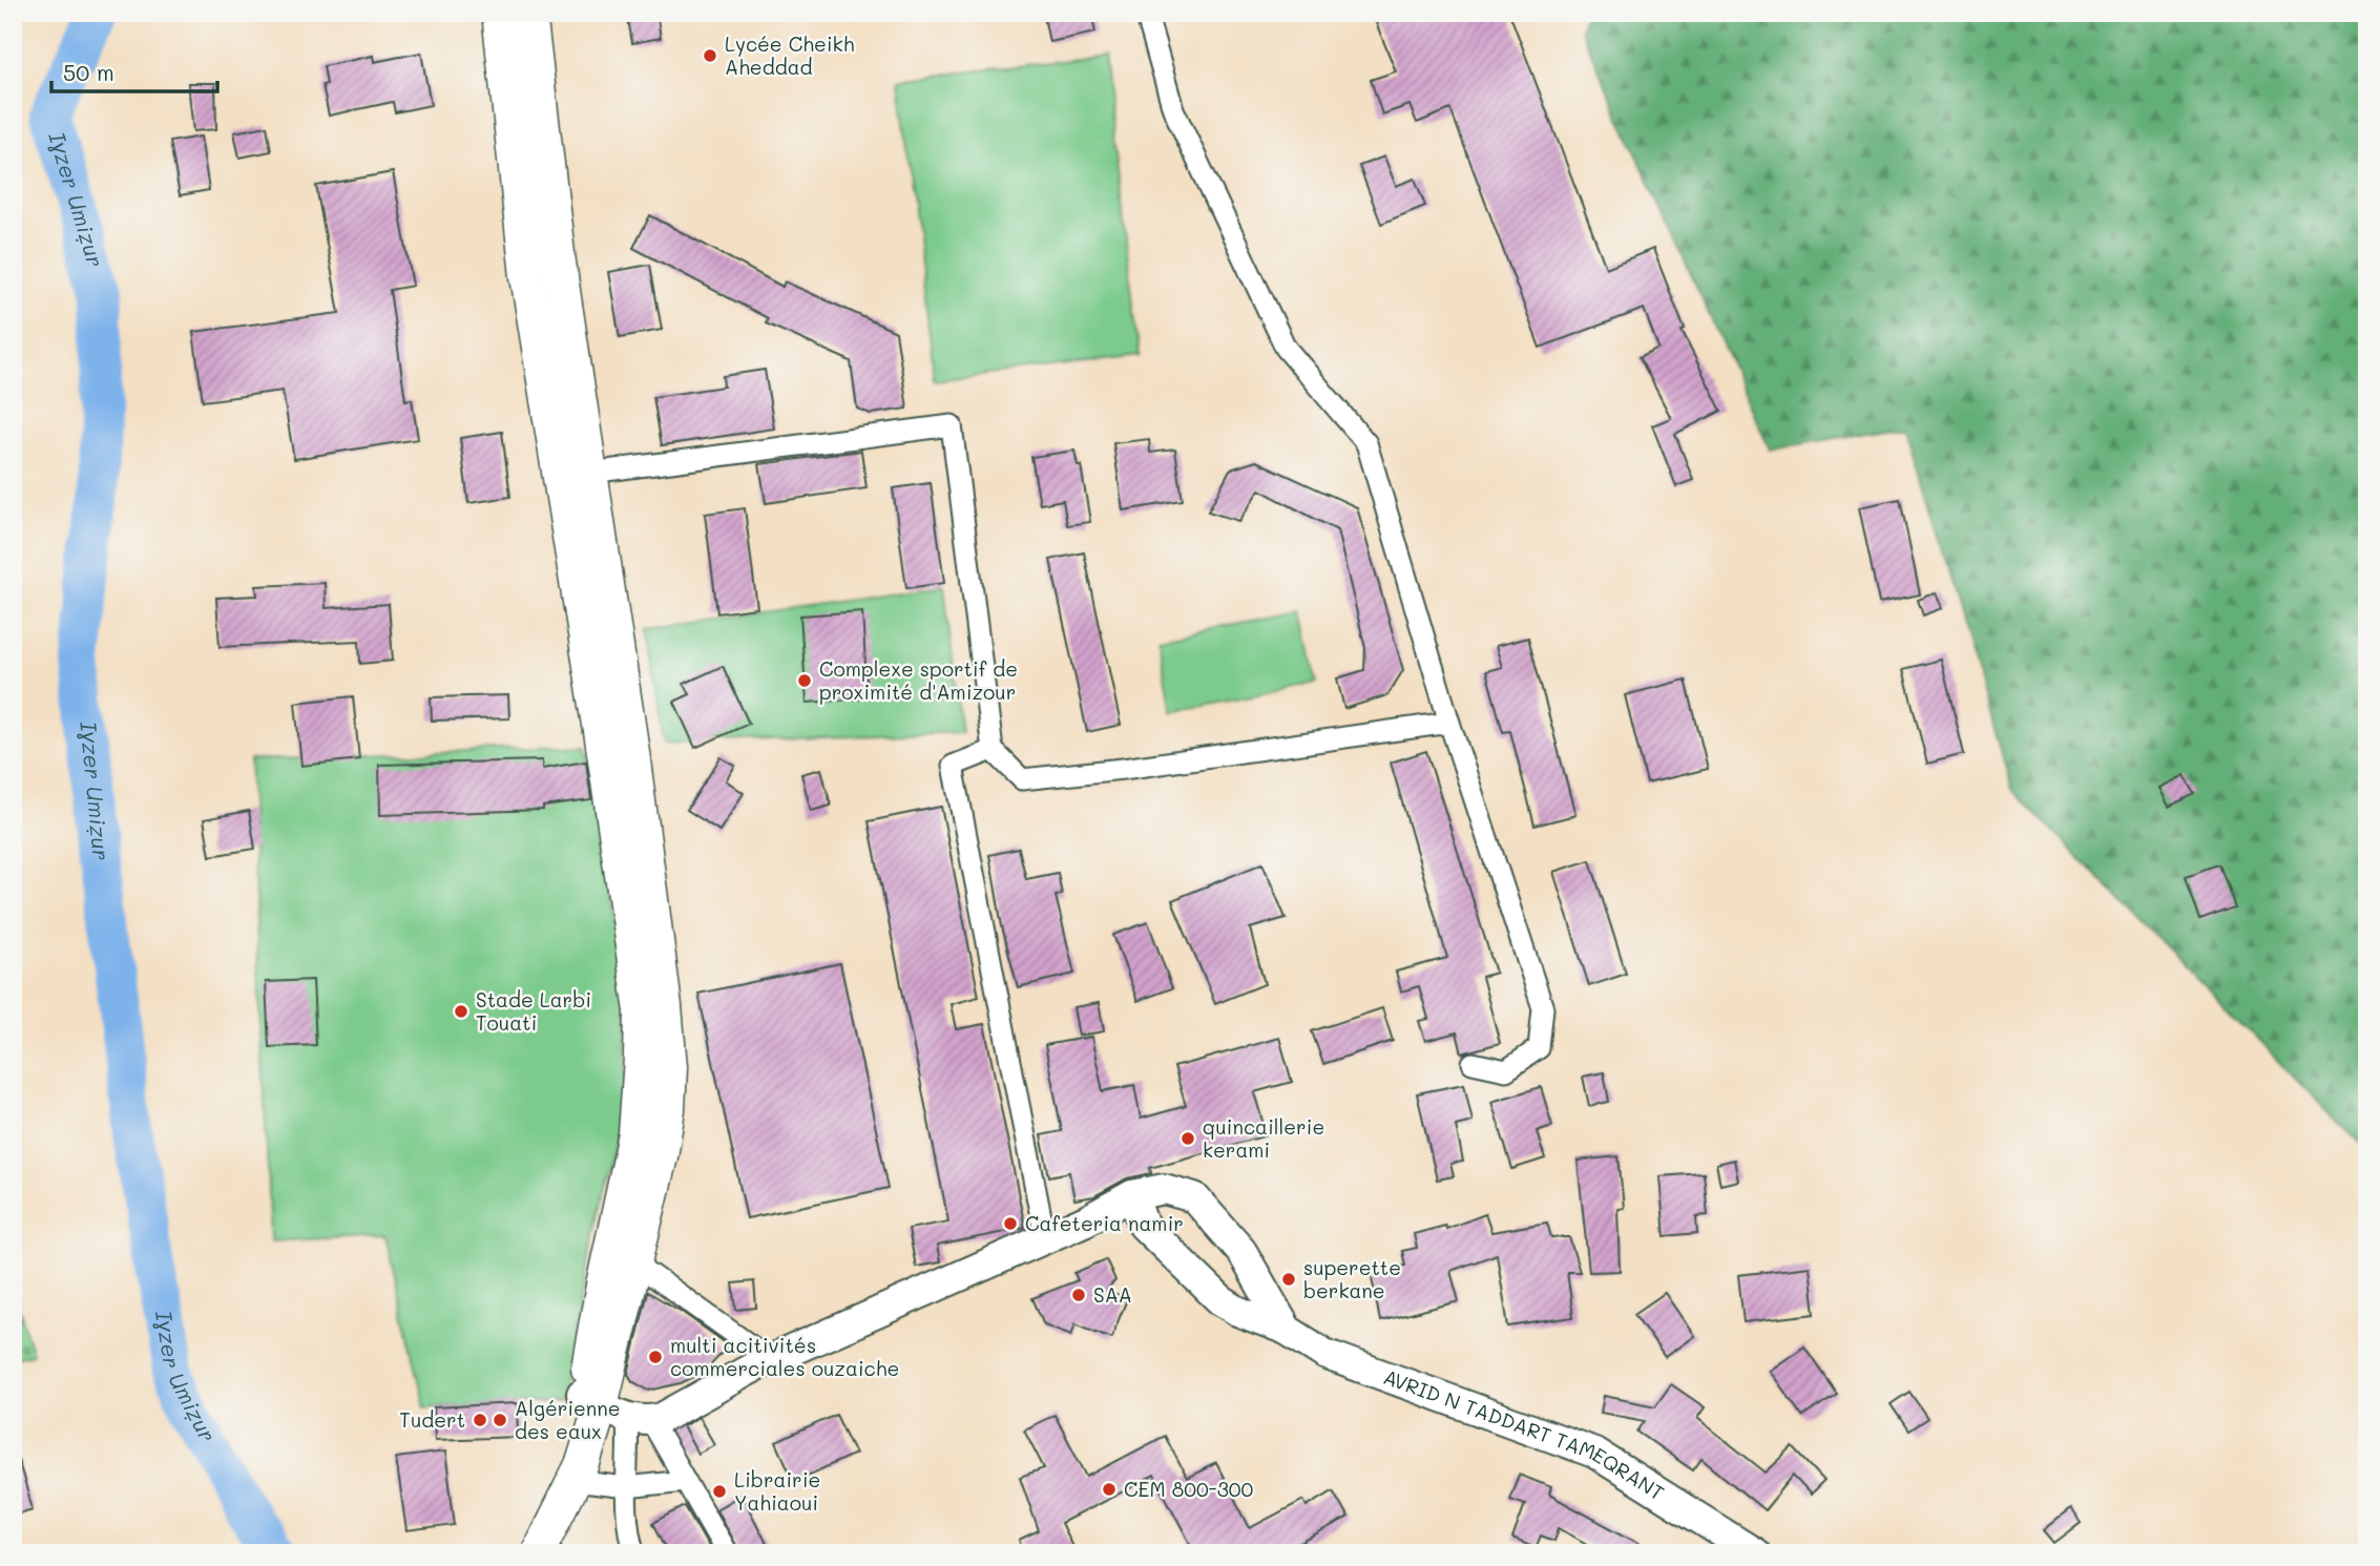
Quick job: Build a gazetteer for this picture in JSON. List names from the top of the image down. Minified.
{"streets":{"main road":["AVRID N TADDART TAMEQRANT"]},"water":["Iɣzer Umiẓur"],"places":["Lycée Cheikh Aheddad","Complexe sportif de proximité d'Amizour","Stade Larbi Touati","quincaillerie kerami","Cafeteria namir","superette berkane","SAA","multi acitivités commerciales ouzaiche","Tudert","Algérienne des eaux","CEM 800-300","Librairie Yahiaoui"],"scale_bar":"50 m"}
